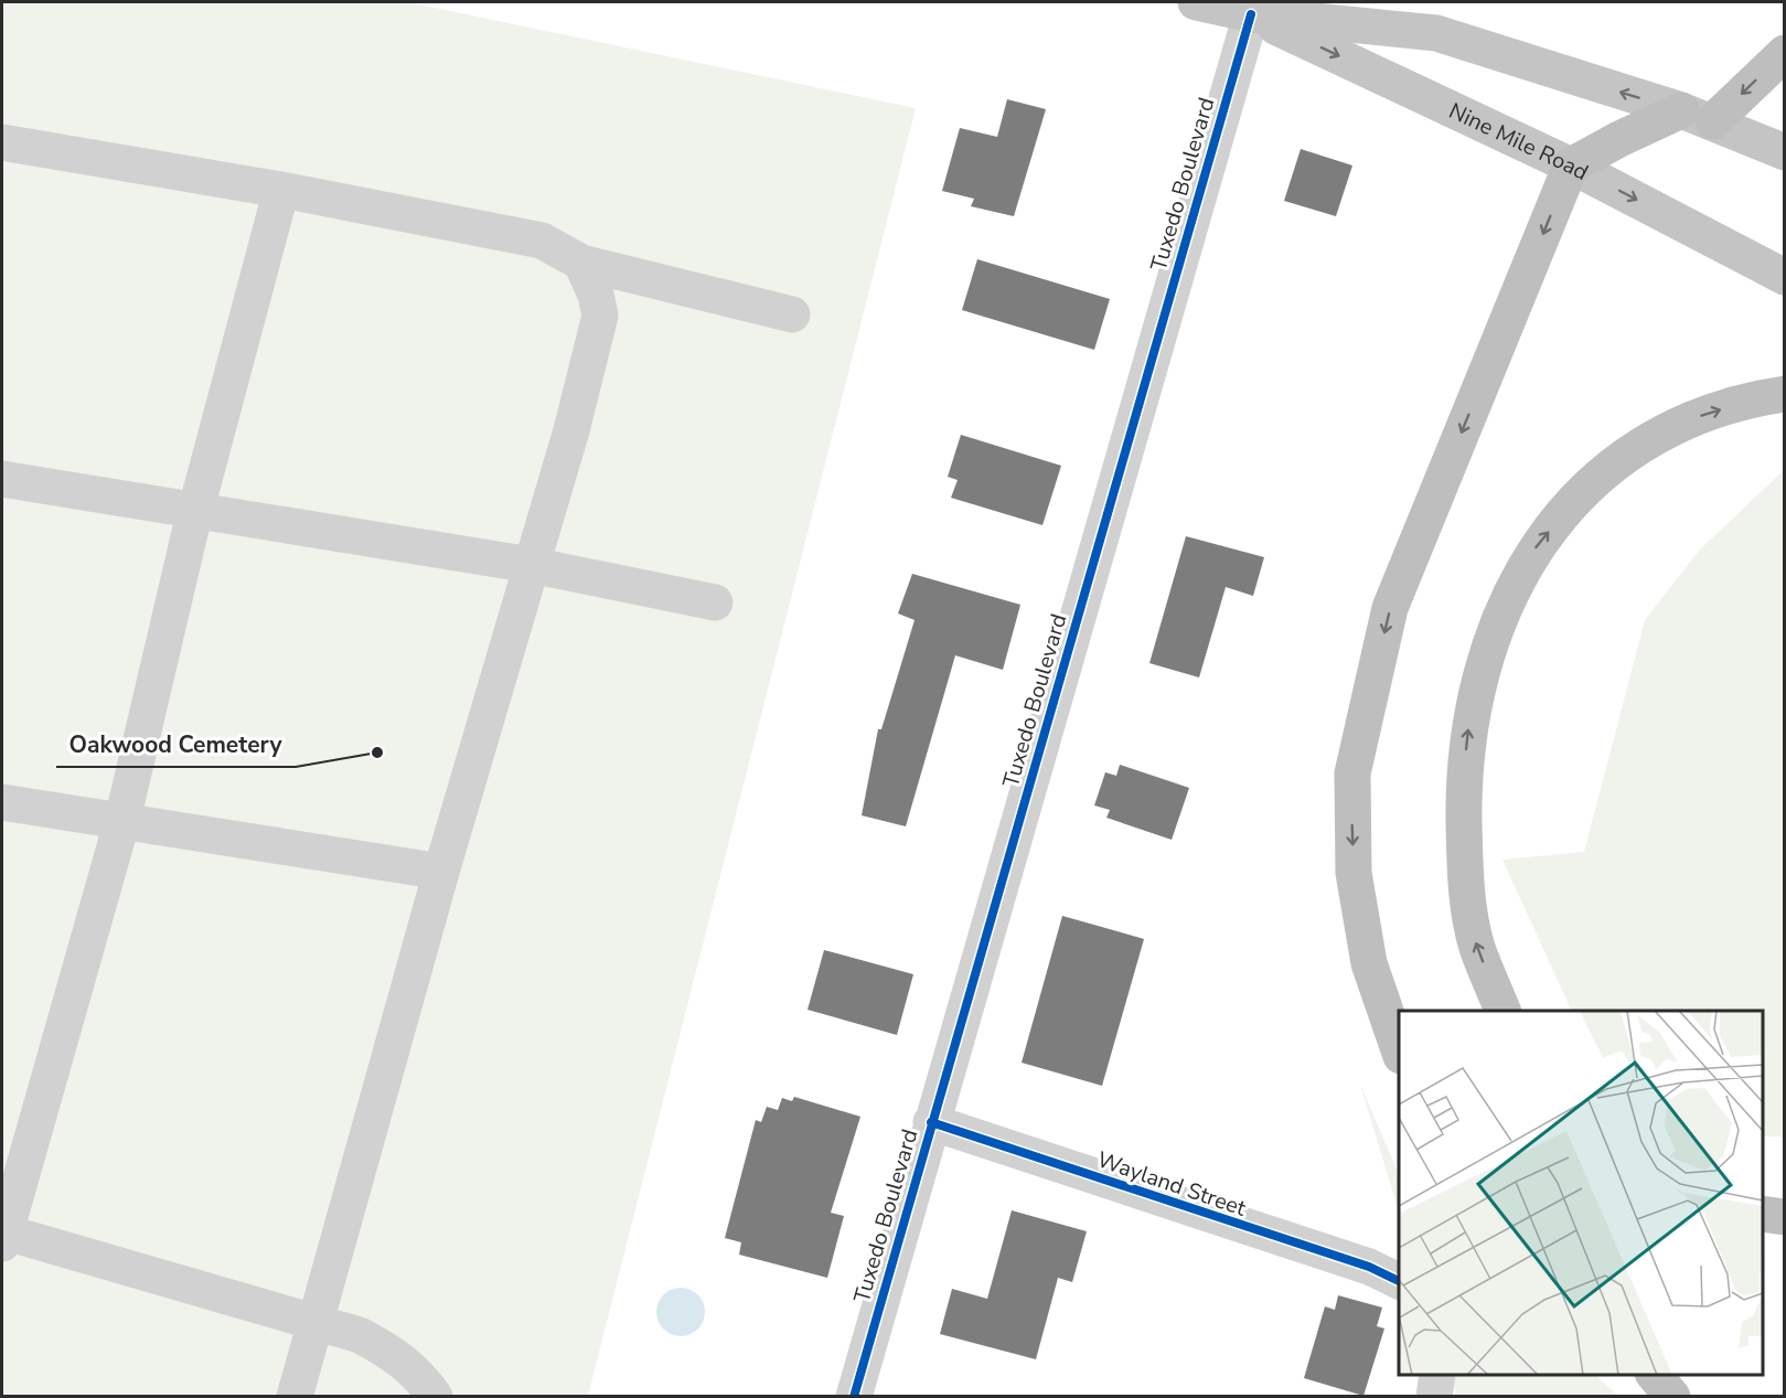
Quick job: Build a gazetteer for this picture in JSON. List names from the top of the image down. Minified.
{"streets":{"main road":["Nine Mile Road"],"street":["Tuxedo Boulevard","Wayland Street"]},"crossings":[["Nine Mile Road","Tuxedo Boulevard"],["Tuxedo Boulevard","Wayland Street"]],"places":["Oakwood Cemetery"]}
